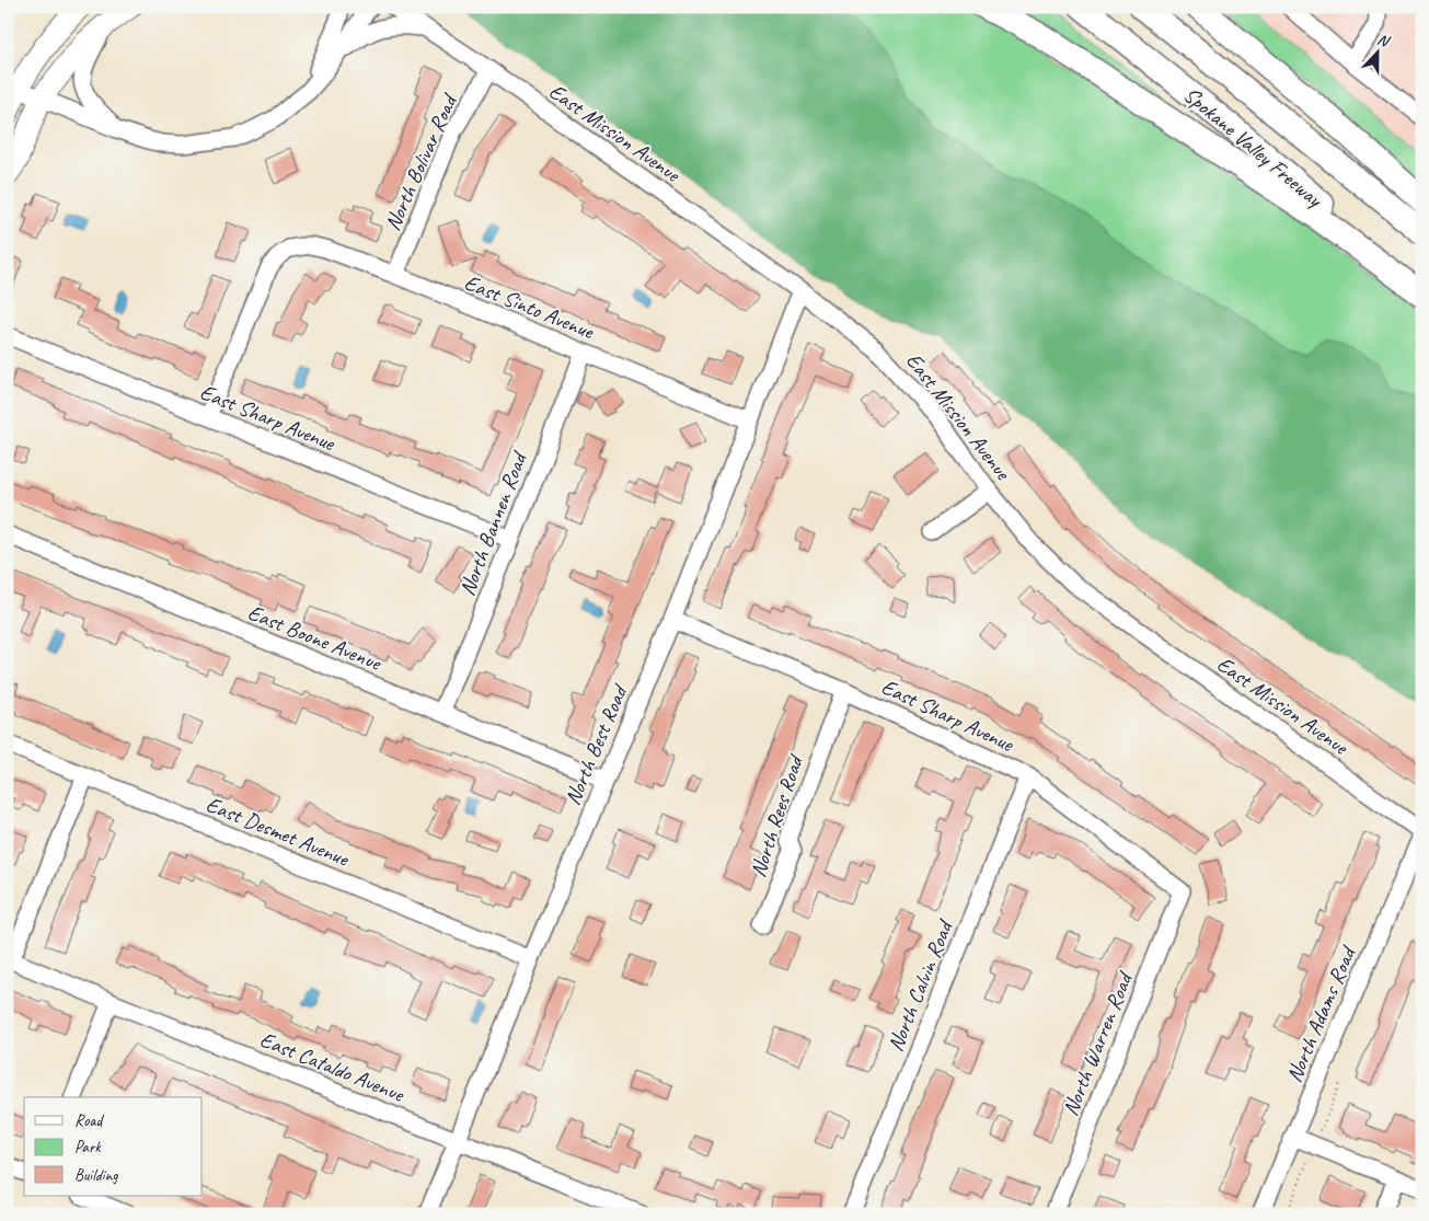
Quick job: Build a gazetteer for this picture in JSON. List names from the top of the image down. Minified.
{"streets":{"highway":["Spokane Valley Freeway"],"street":["East Mission Avenue","North Bolivar Road","East Sinto Avenue","East Sharp Avenue","North Bannen Road","East Boone Avenue","North Best Road","North Rees Road","East Desmet Avenue","North Calvin Road","North Adams Road","North Warren Road","East Cataldo Avenue"]},"crossings":[["East Mission Avenue","North Bolivar Road"],["East Mission Avenue","North Best Road"],["East Mission Avenue","North Adams Road"],["North Bolivar Road","East Sinto Avenue"],["East Sinto Avenue","East Sharp Avenue"],["East Sinto Avenue","North Bannen Road"],["East Sinto Avenue","North Best Road"],["East Sharp Avenue","North Bannen Road"],["East Sharp Avenue","North Best Road"],["East Sharp Avenue","North Rees Road"],["East Sharp Avenue","North Calvin Road"],["East Sharp Avenue","North Warren Road"],["North Bannen Road","East Boone Avenue"],["East Boone Avenue","North Best Road"],["North Best Road","East Desmet Avenue"],["North Best Road","East Cataldo Avenue"]],"legend":["Road","Park","Building"],"north":"top"}
